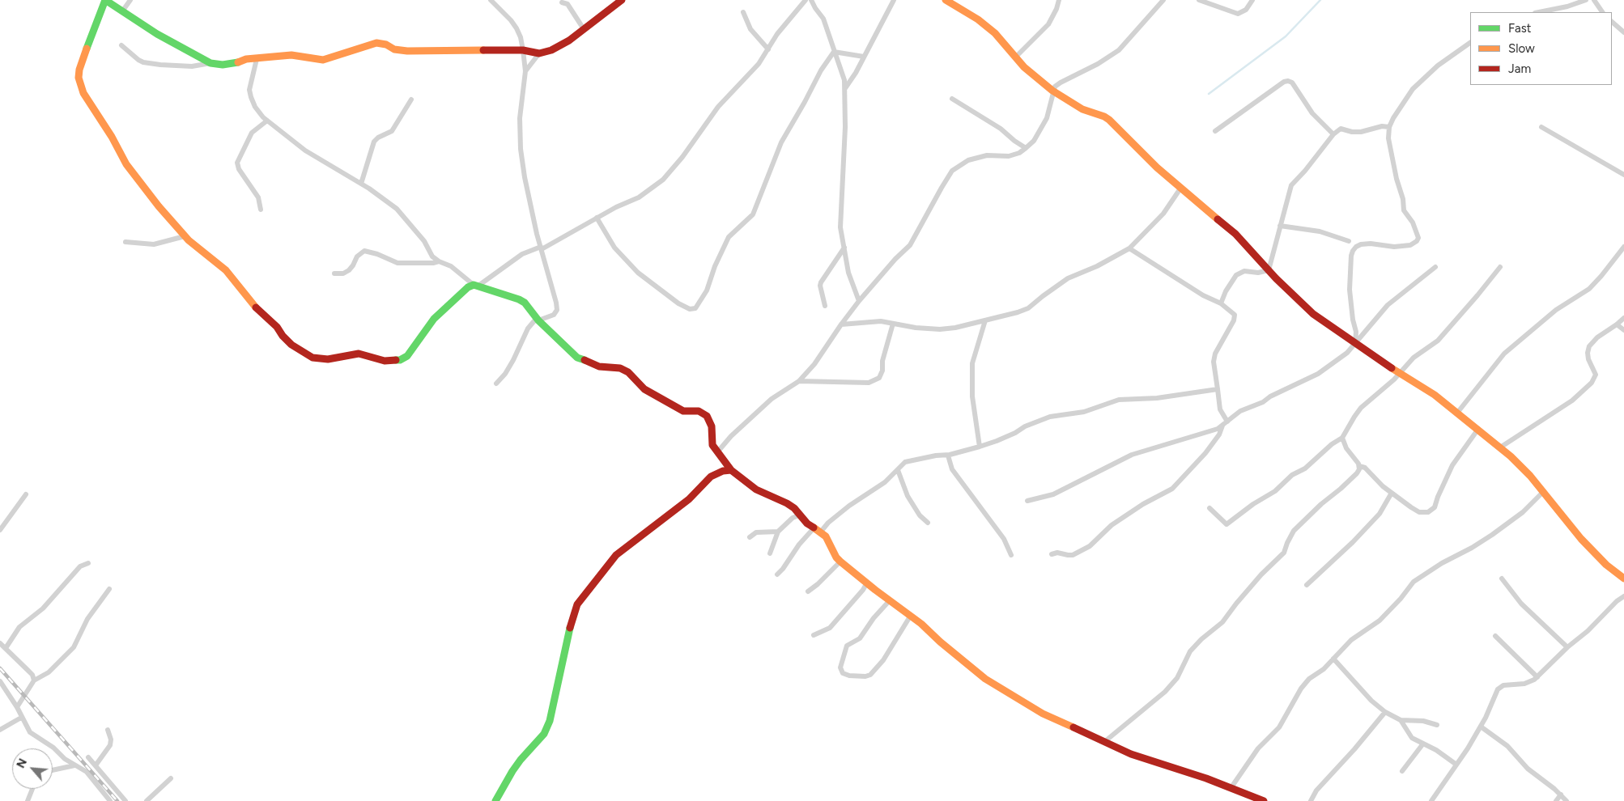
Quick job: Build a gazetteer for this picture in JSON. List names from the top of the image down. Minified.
{"legend":["Fast","Slow","Jam"],"north":"top left"}
